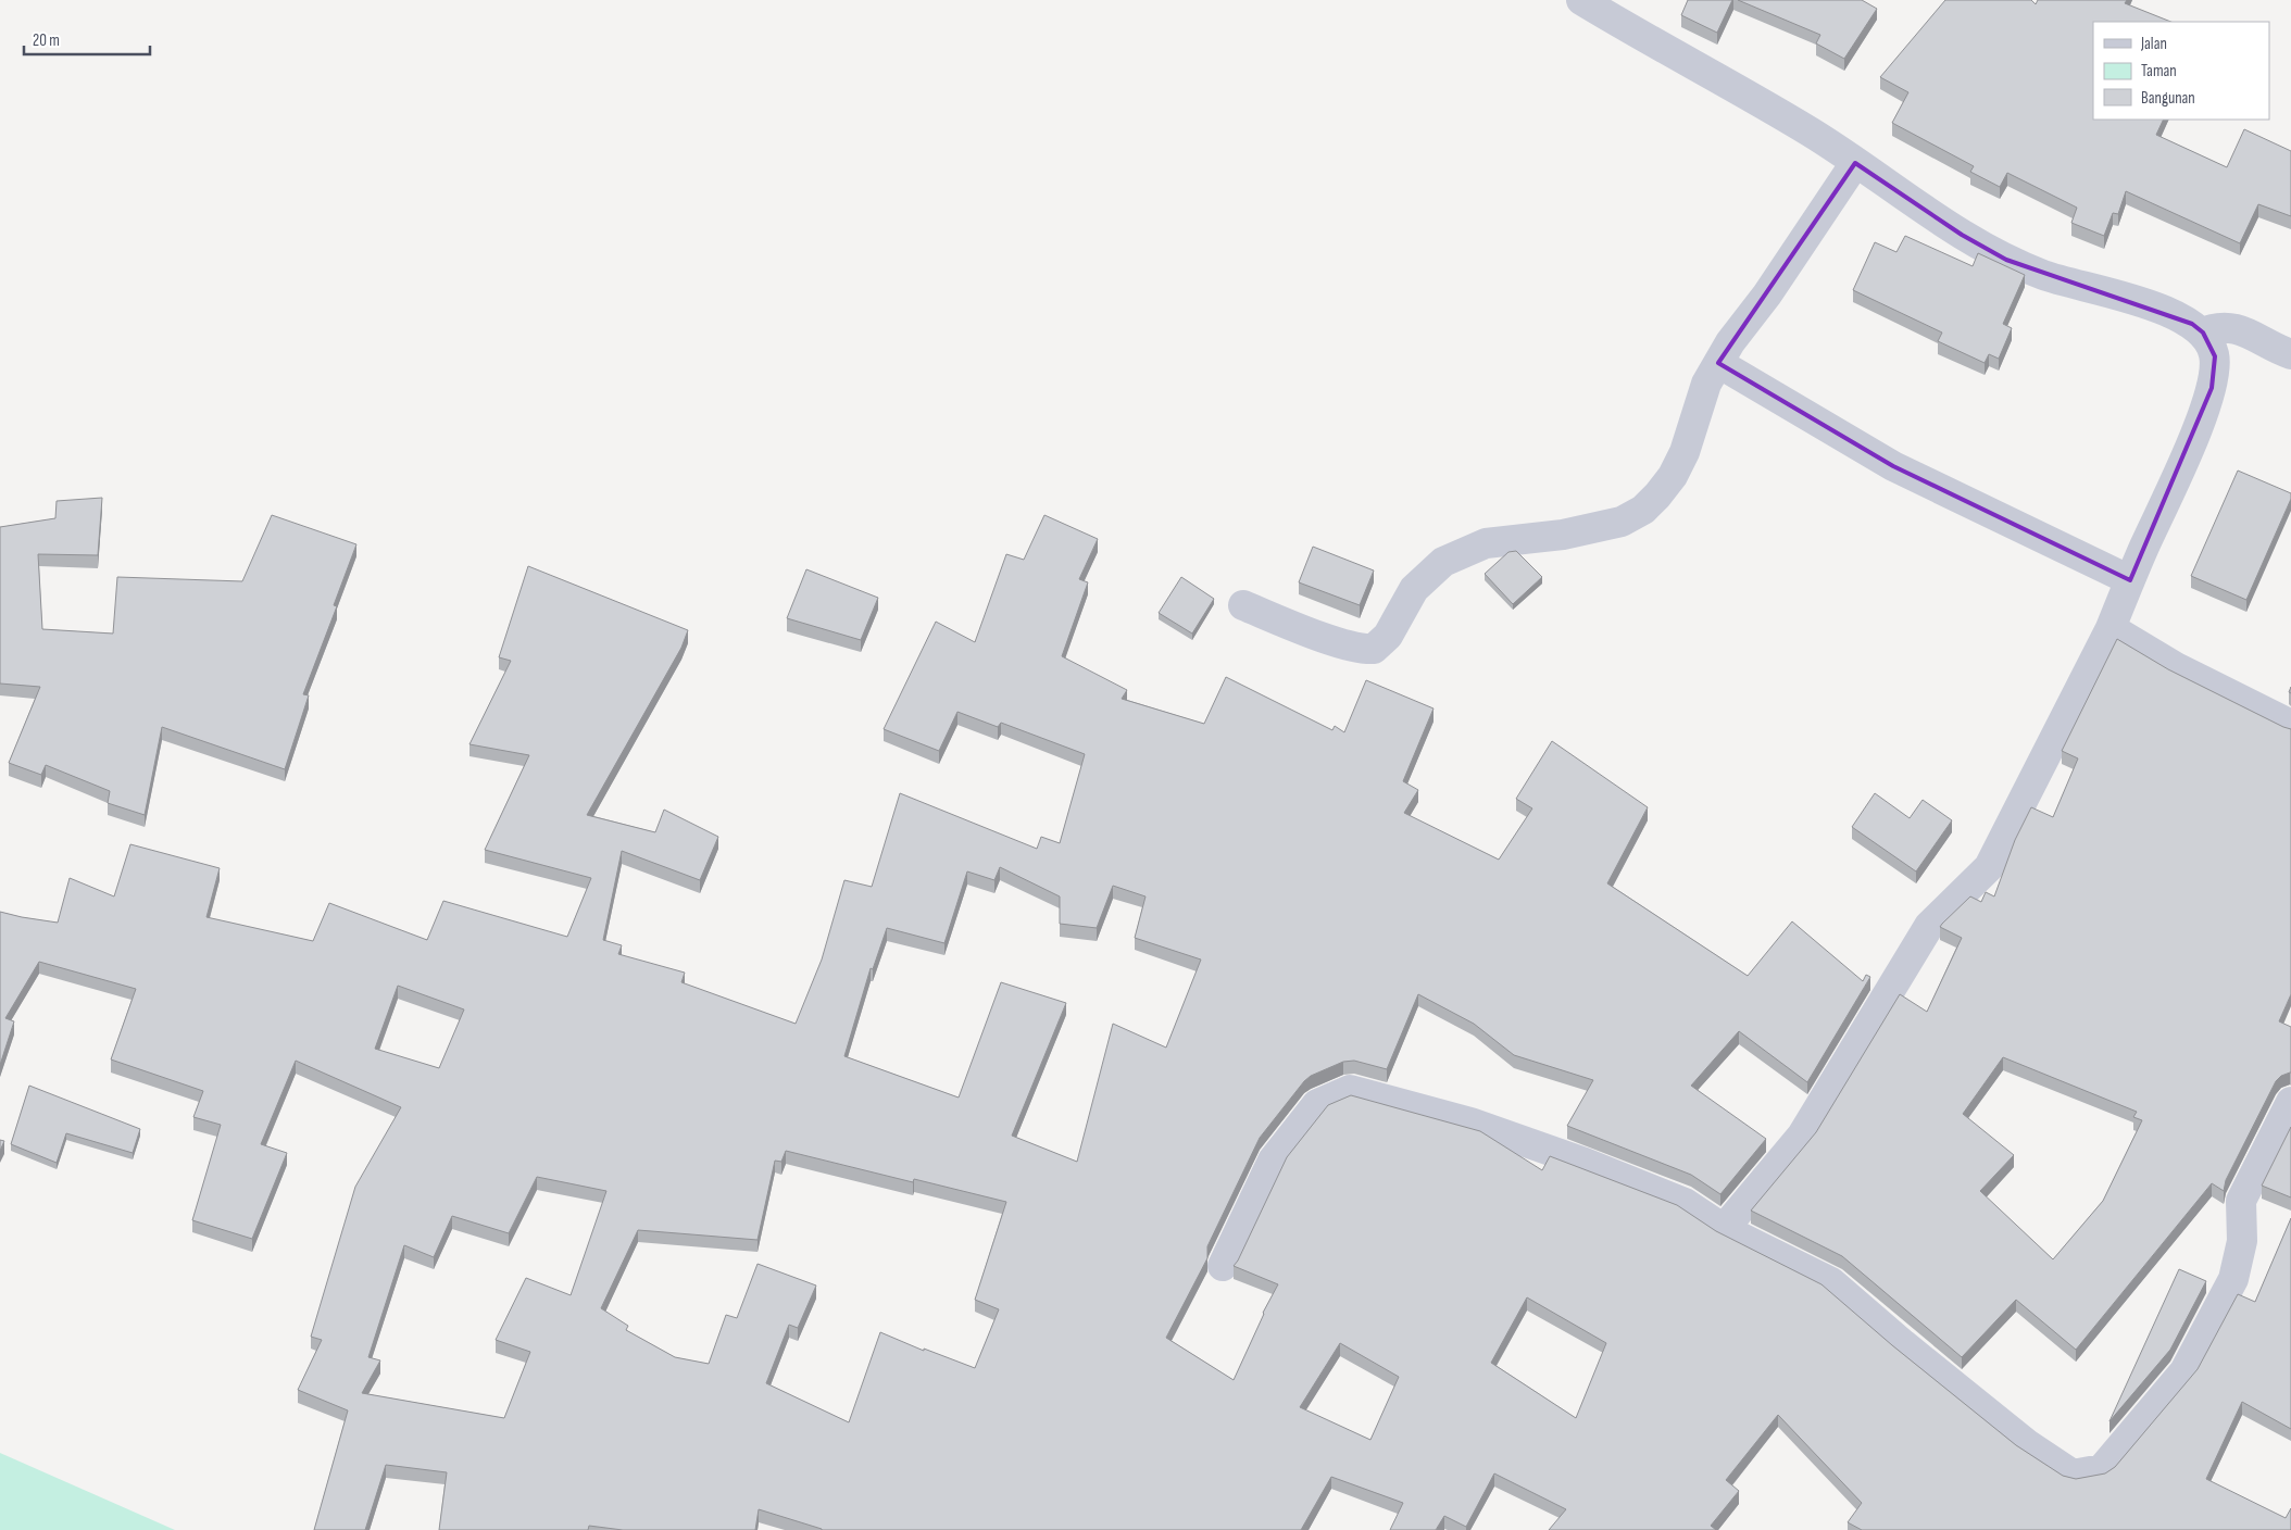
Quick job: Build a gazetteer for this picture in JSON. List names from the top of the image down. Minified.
{"legend":["Jalan","Taman","Bangunan"],"scale_bar":"20 m"}
